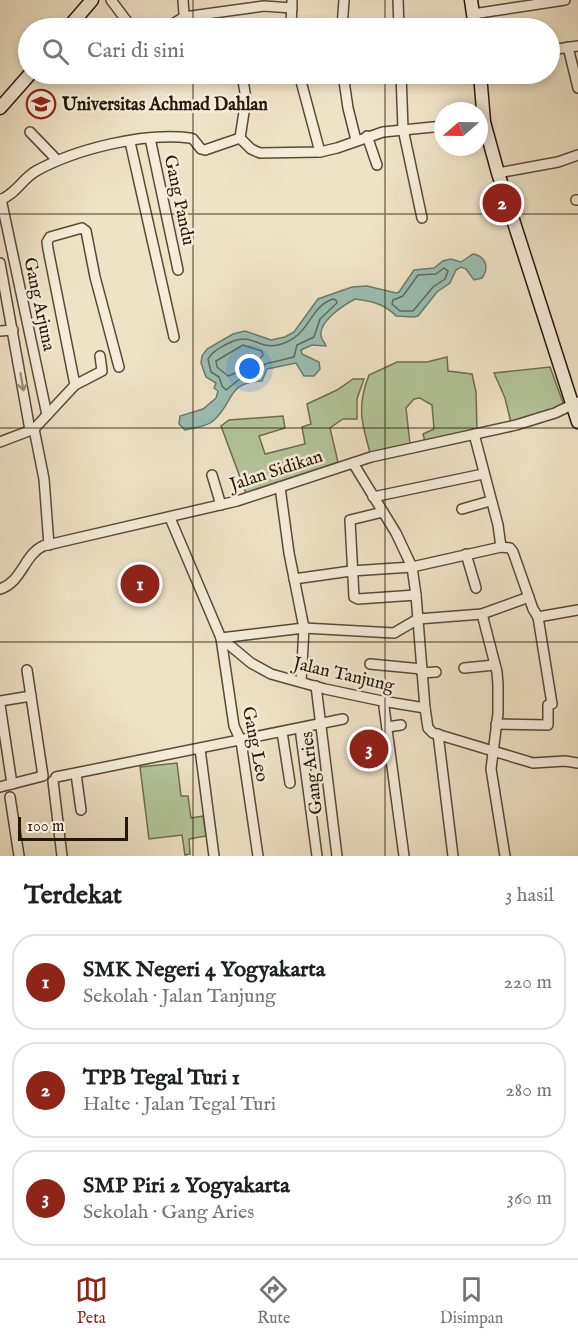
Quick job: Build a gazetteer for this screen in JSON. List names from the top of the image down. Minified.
{"streets":{"street":["Gang Pandu","Gang Arjuna","Jalan Sidikan","Jalan Tanjung","Gang Leo","Gang Aries"]},"crossings":[["Jalan Sidikan","Jalan Tanjung"],["Jalan Tanjung","Gang Leo"],["Jalan Tanjung","Gang Aries"]],"places":{"school or university":["Universitas Achmad Dahlan"]},"scale_bar":"100 m","north":"left","page":{"search":"Cari di sini","pins":["2","1","3"],"scale":"100 m","heading":["Terdekat","3 hasil"],"list":[{"mark":"1","name":"SMK Negeri 4 Yogyakarta","note":"Sekolah · Jalan Tanjung","value":"220 m"},{"mark":"2","name":"TPB Tegal Turi 1","note":"Halte · Jalan Tegal Turi","value":"280 m"},{"mark":"3","name":"SMP Piri 2 Yogyakarta","note":"Sekolah · Gang Aries","value":"360 m"}],"nav":["Peta","Rute","Disimpan"]}}
